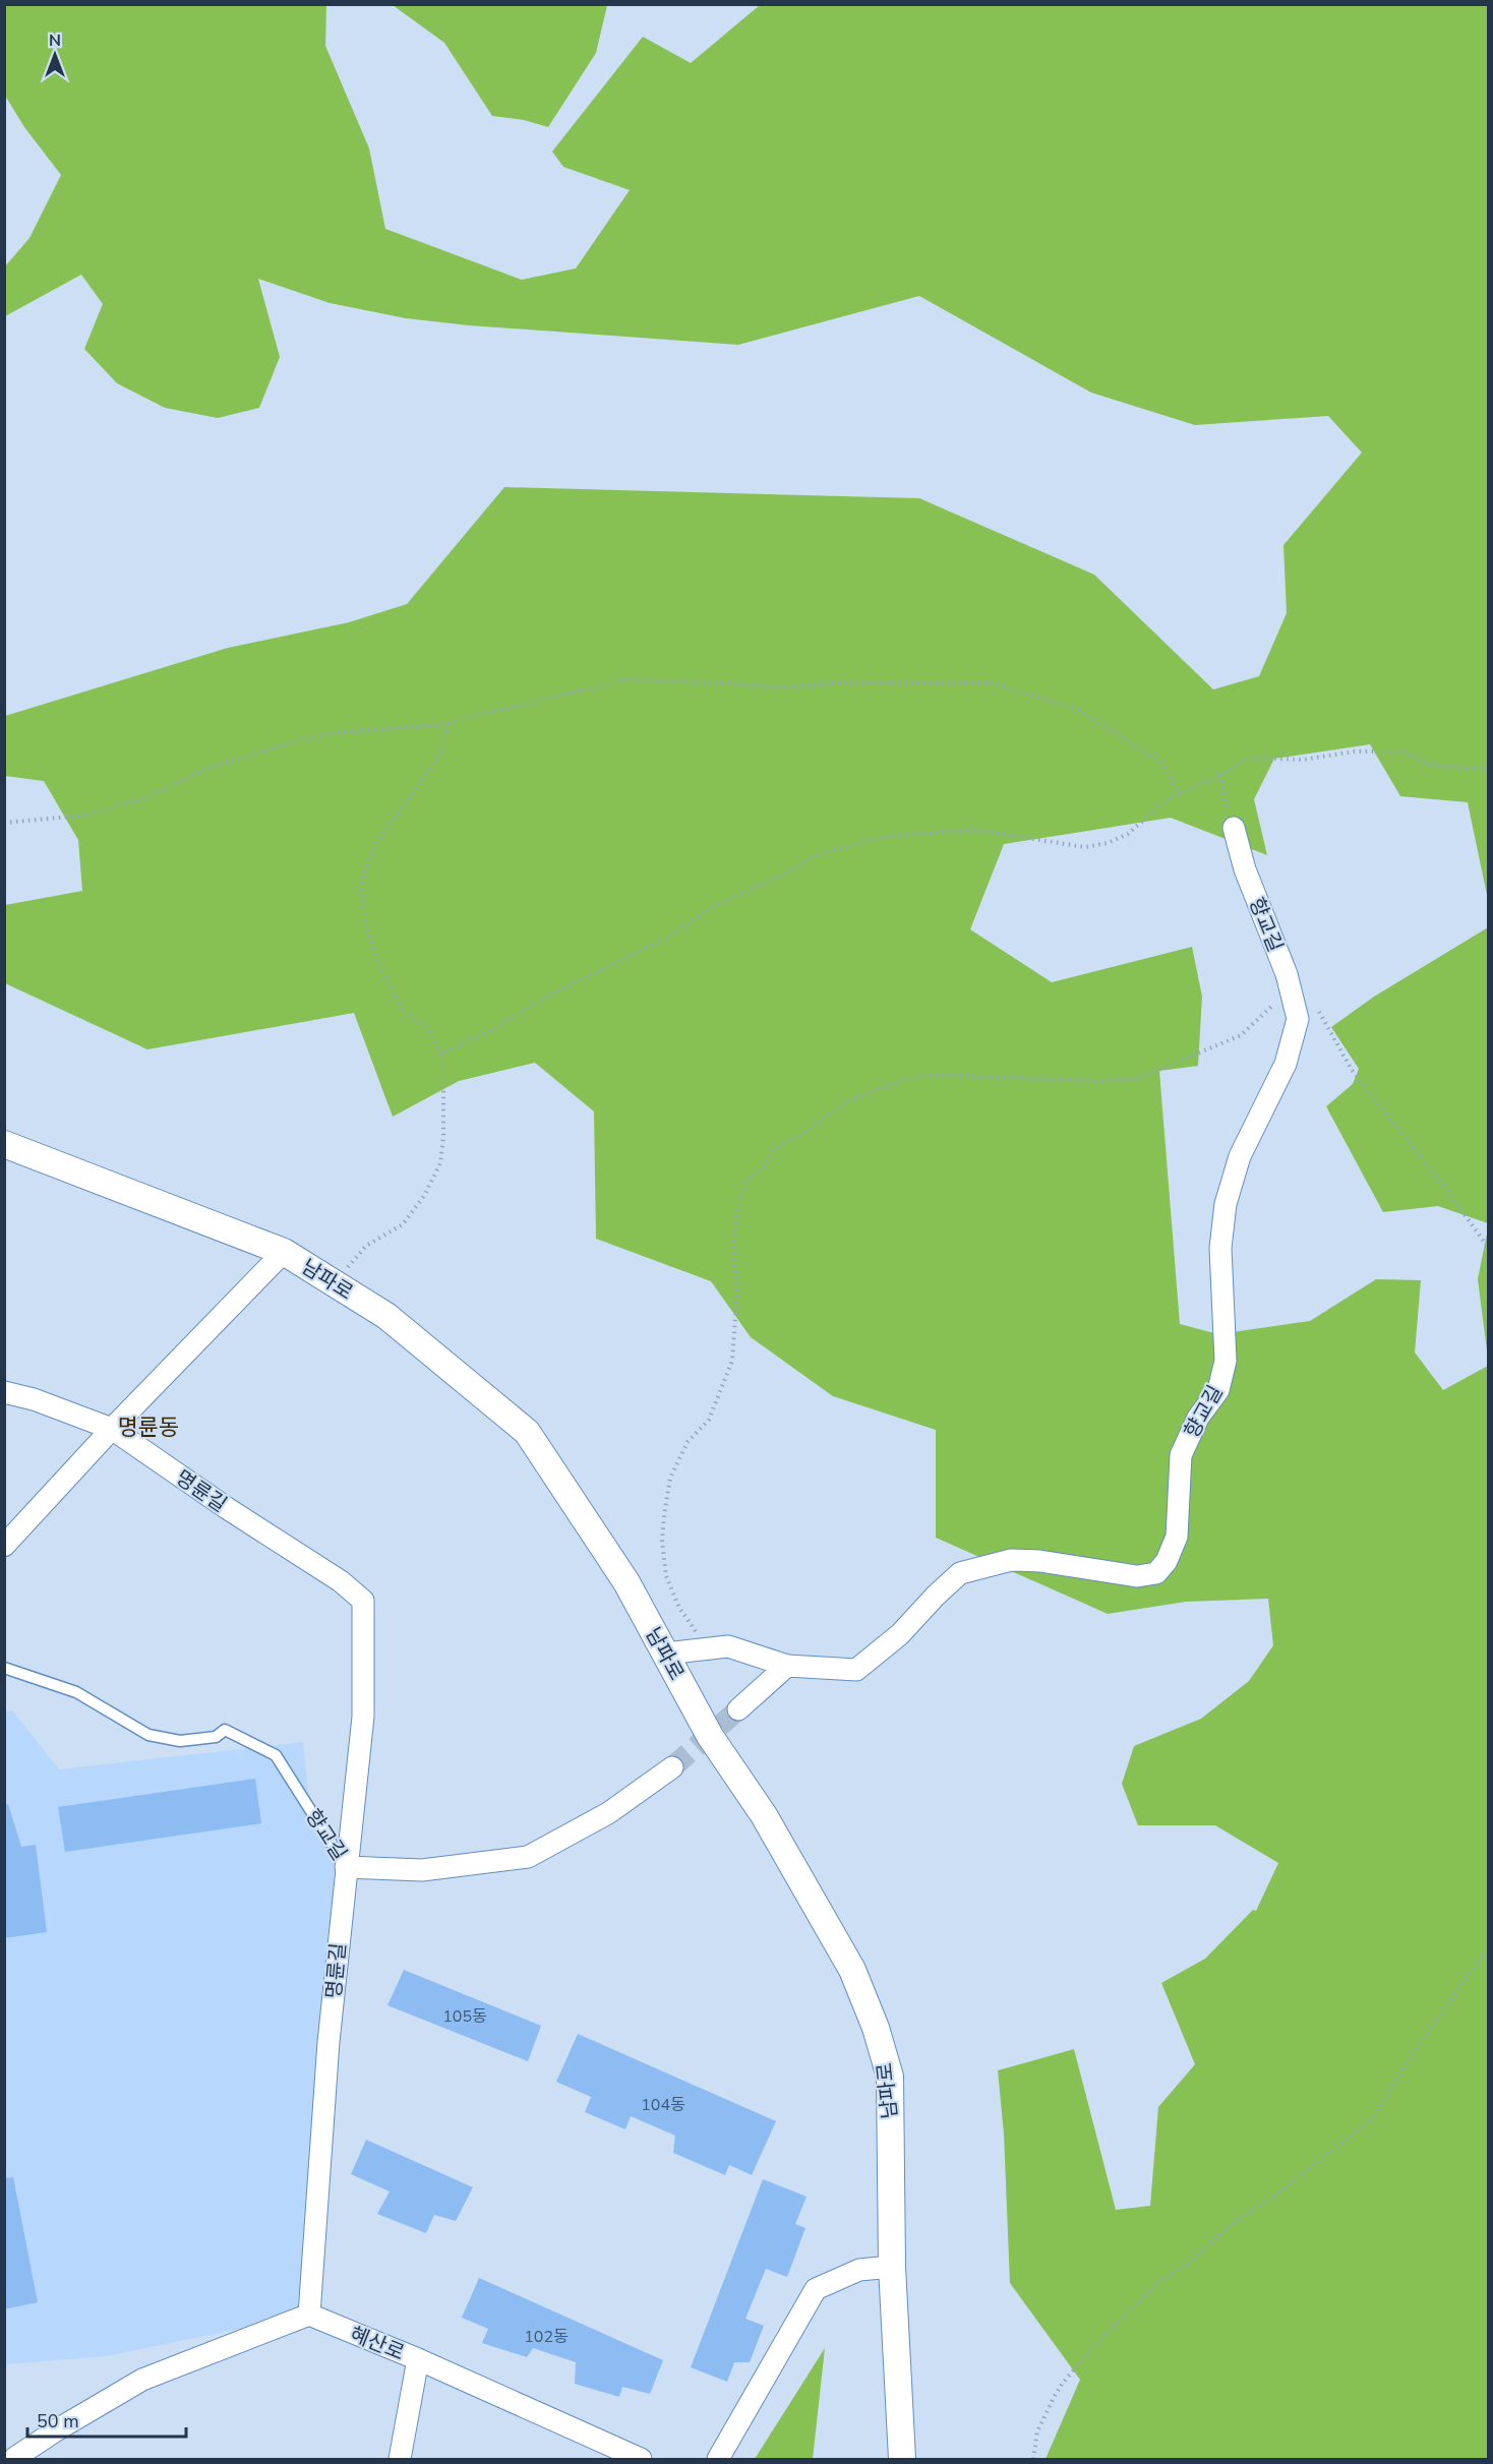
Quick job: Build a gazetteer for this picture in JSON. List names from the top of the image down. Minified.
{"streets":{"street":["향교길","남파로","명륜길","혜산로"]},"crossings":[["향교길","남파로"],["향교길","명륜길"],["명륜길","혜산로"]],"districts":["명륜동"],"house_numbers":["105동","104동","102동"],"scale_bar":"50 m","north":"top"}
